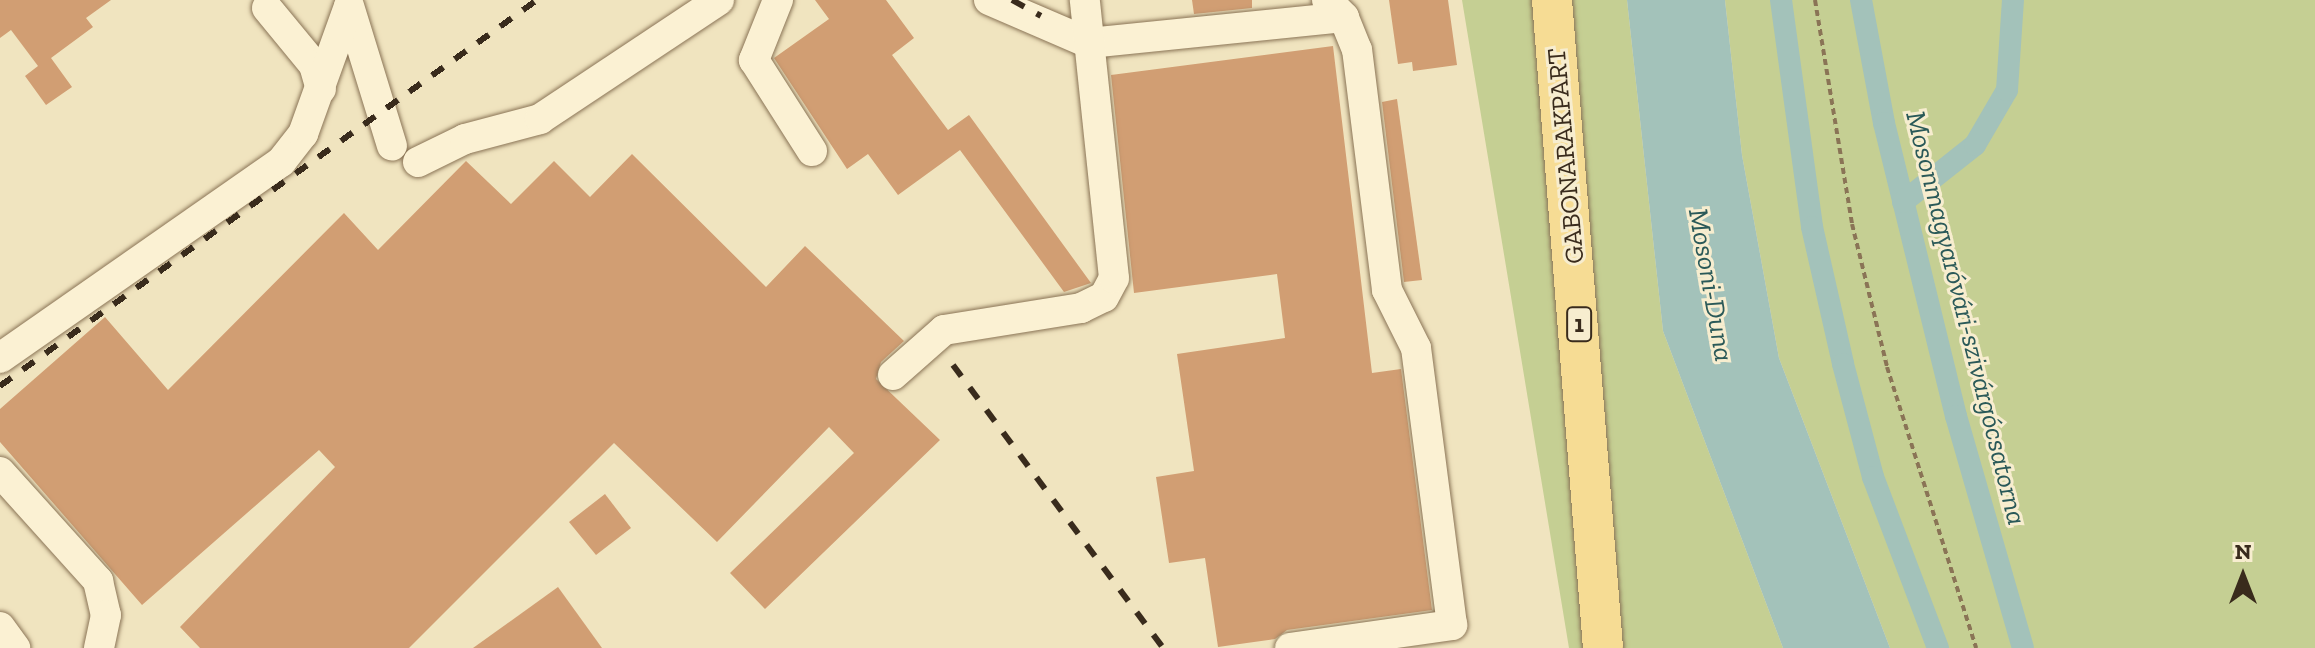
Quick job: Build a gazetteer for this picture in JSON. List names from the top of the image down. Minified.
{"streets":{"main road":["GABONARAKPART","1"]},"water":["Mosoni-Duna","Mosonmagyaróvári-szivárgócsatorna"],"north":"top"}
